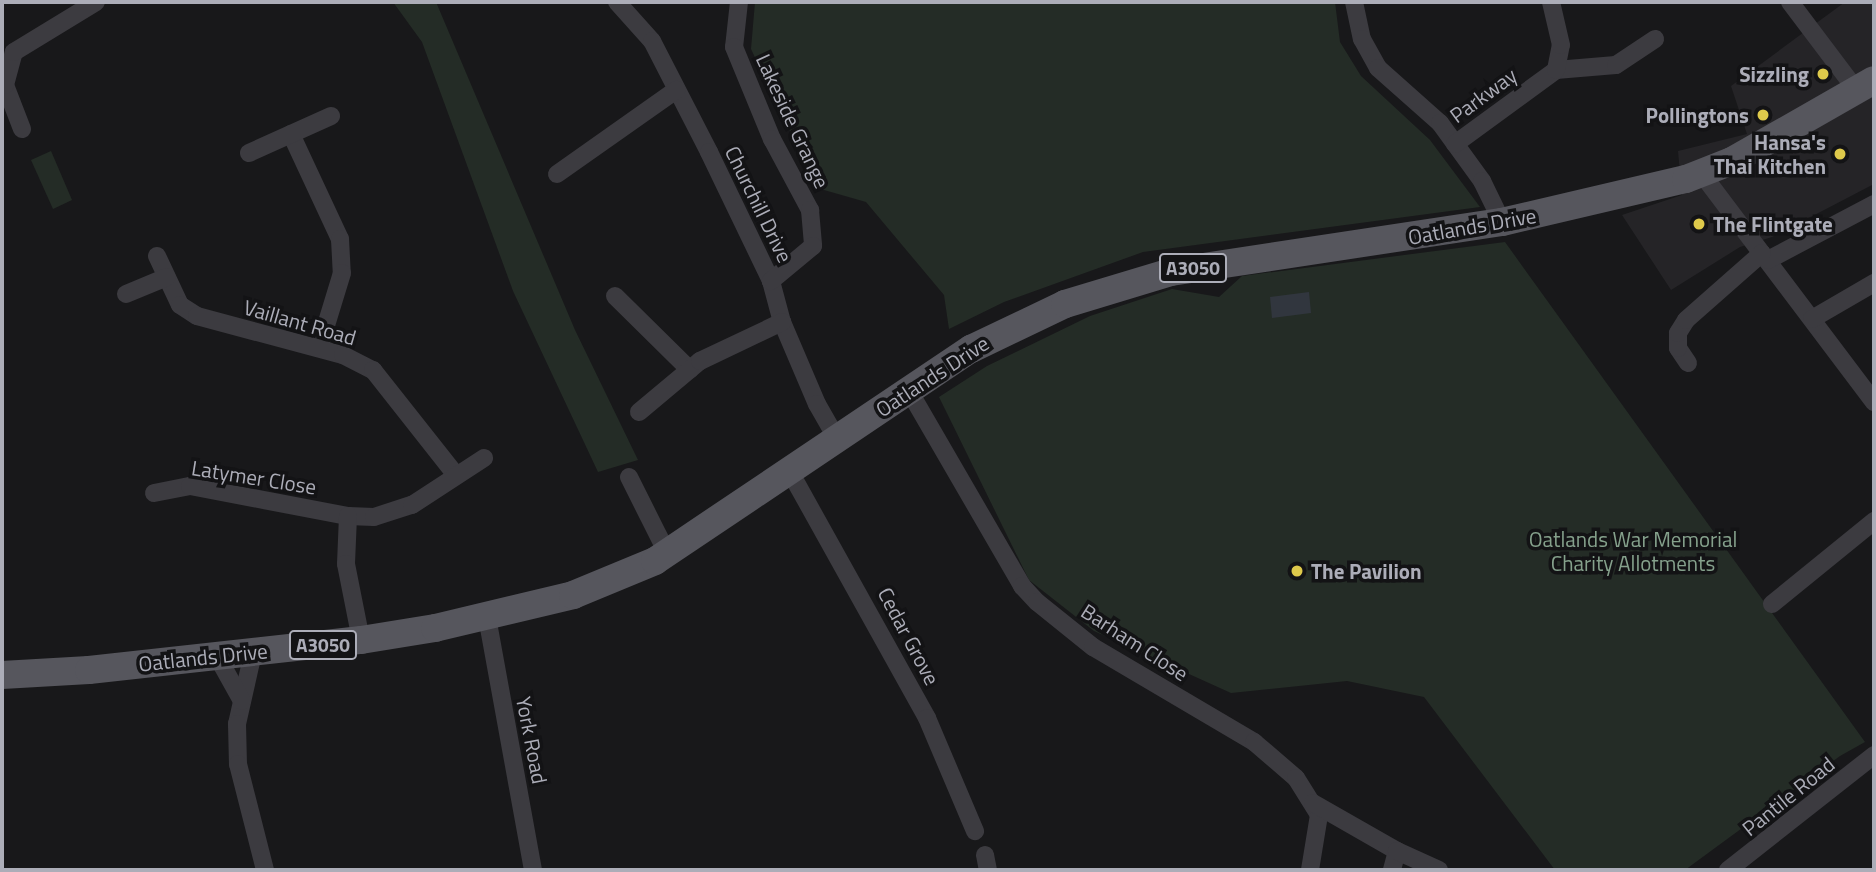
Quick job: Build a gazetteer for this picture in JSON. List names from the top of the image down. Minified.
{"streets":{"main road":["Oatlands Drive","A3050"],"street":["Parkway","Lakeside Grange","Churchill Drive","Vaillant Road","Latymer Close","Cedar Grove","Barham Close","York Road","Pantile Road"]},"crossings":[["Parkway","Oatlands Drive"],["Lakeside Grange","Churchill Drive"],["Churchill Drive","Oatlands Drive"],["Oatlands Drive","Cedar Grove"],["Oatlands Drive","Barham Close"],["Oatlands Drive","York Road"]],"parks":["Oatlands War Memorial Charity Allotments"],"places":["Sizzling","Pollingtons","Hansa's Thai Kitchen","The Flintgate","The Pavilion"]}
